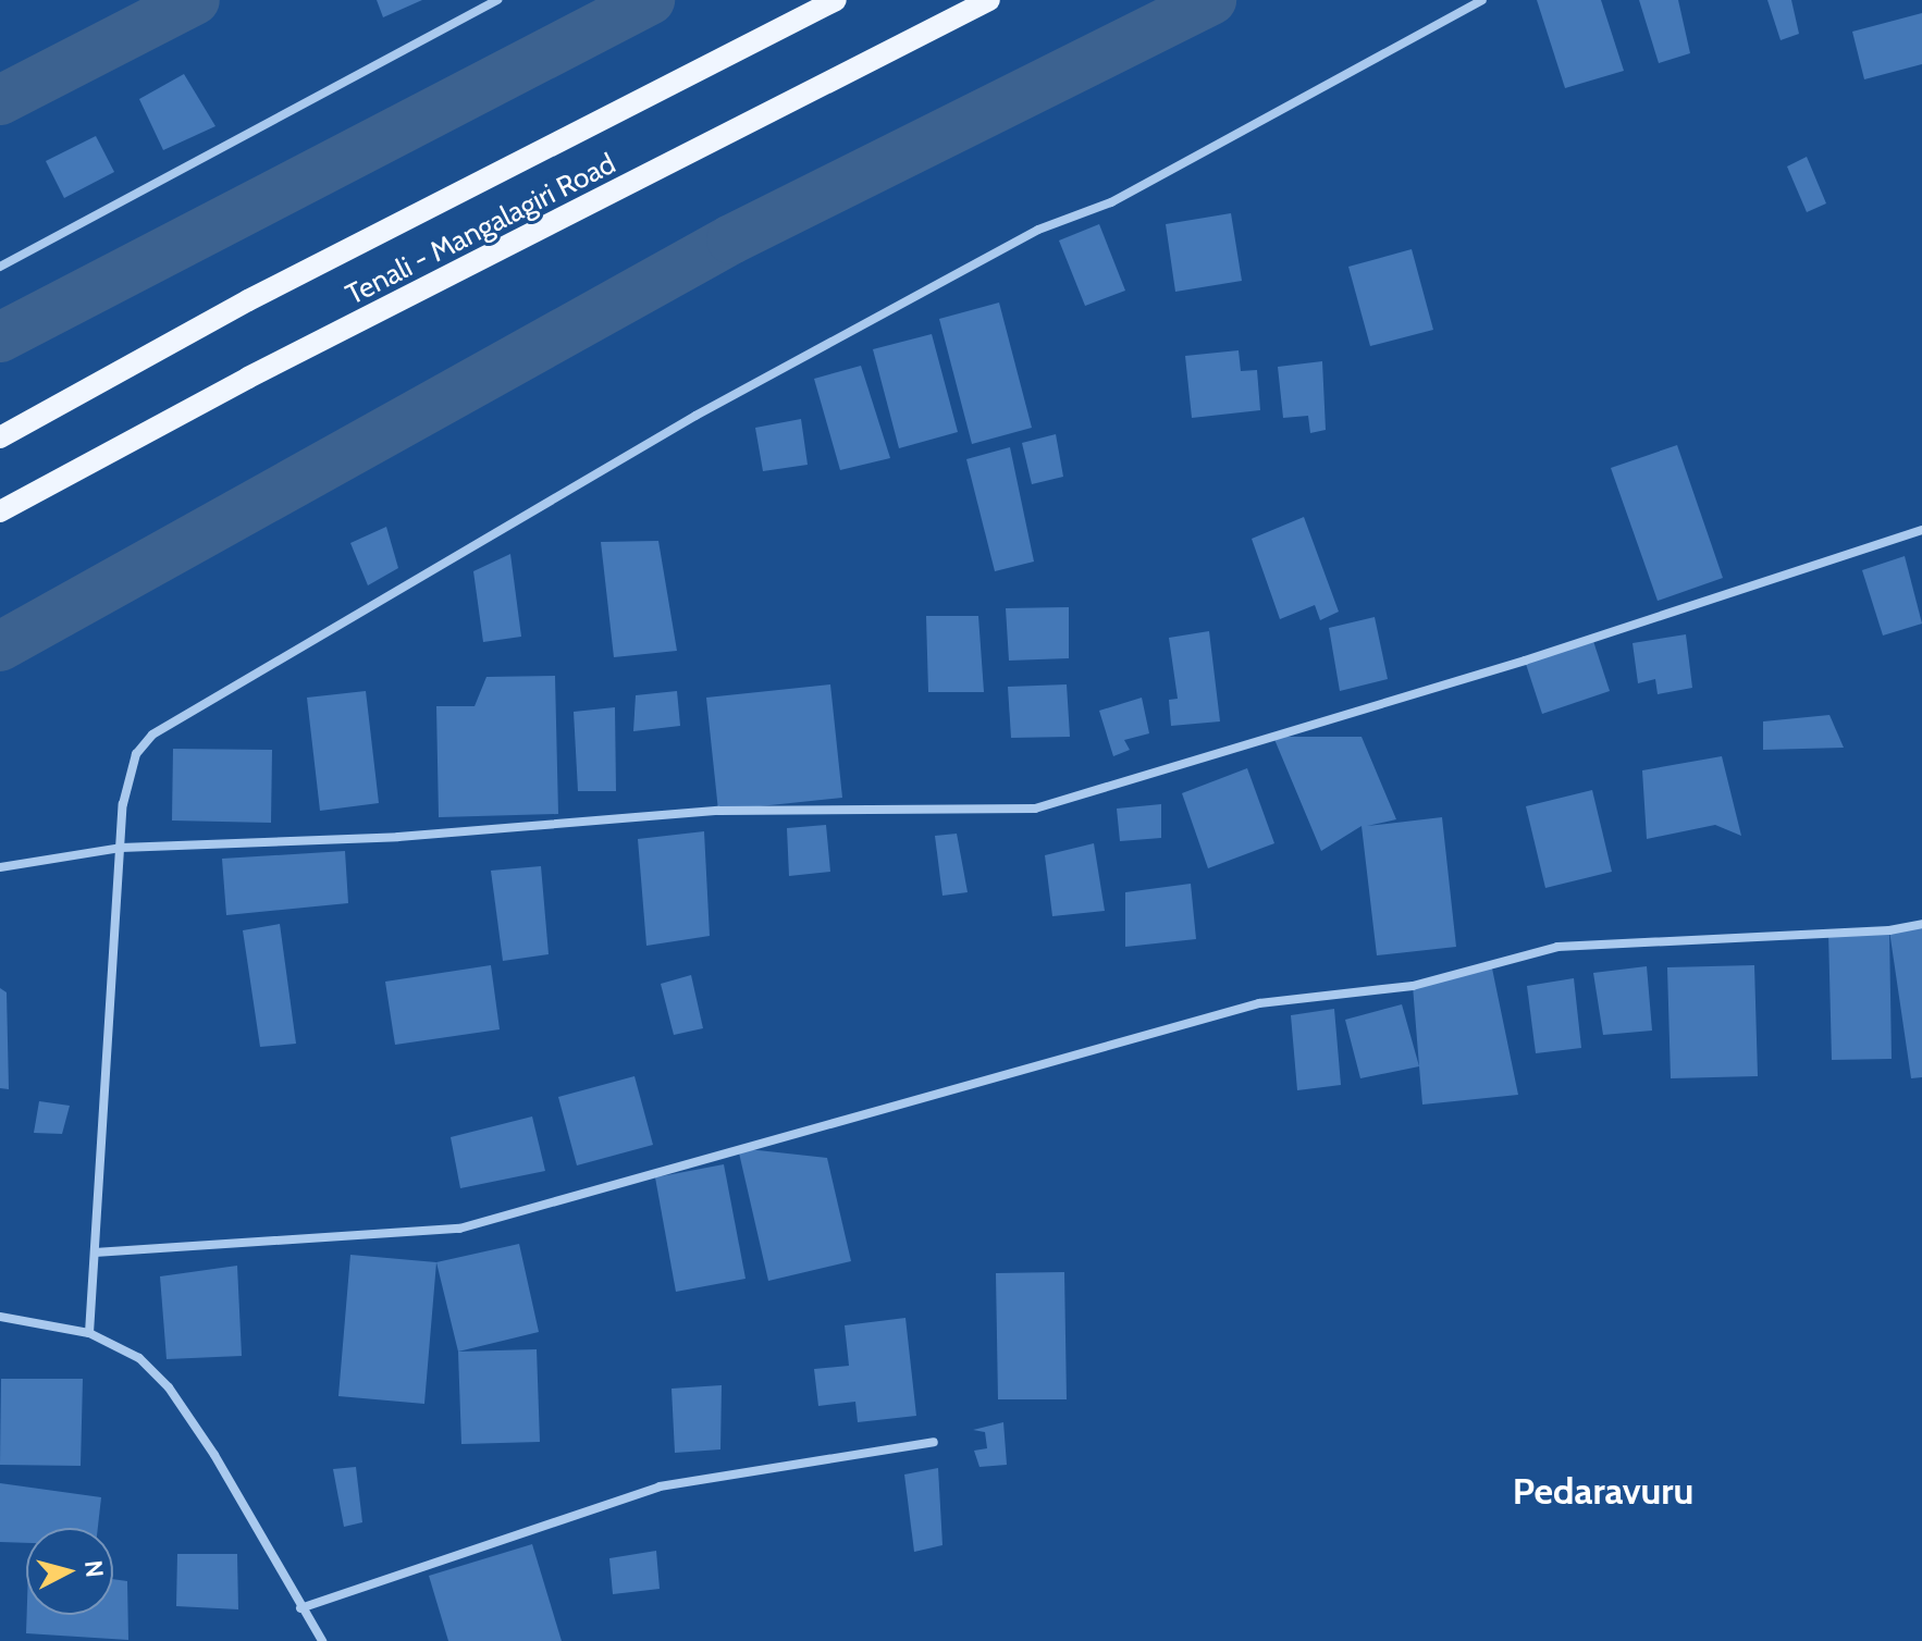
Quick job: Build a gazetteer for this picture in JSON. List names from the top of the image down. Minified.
{"streets":{"main road":["Tenali - Mangalagiri Road"]},"districts":["Pedaravuru"],"north":"right"}
